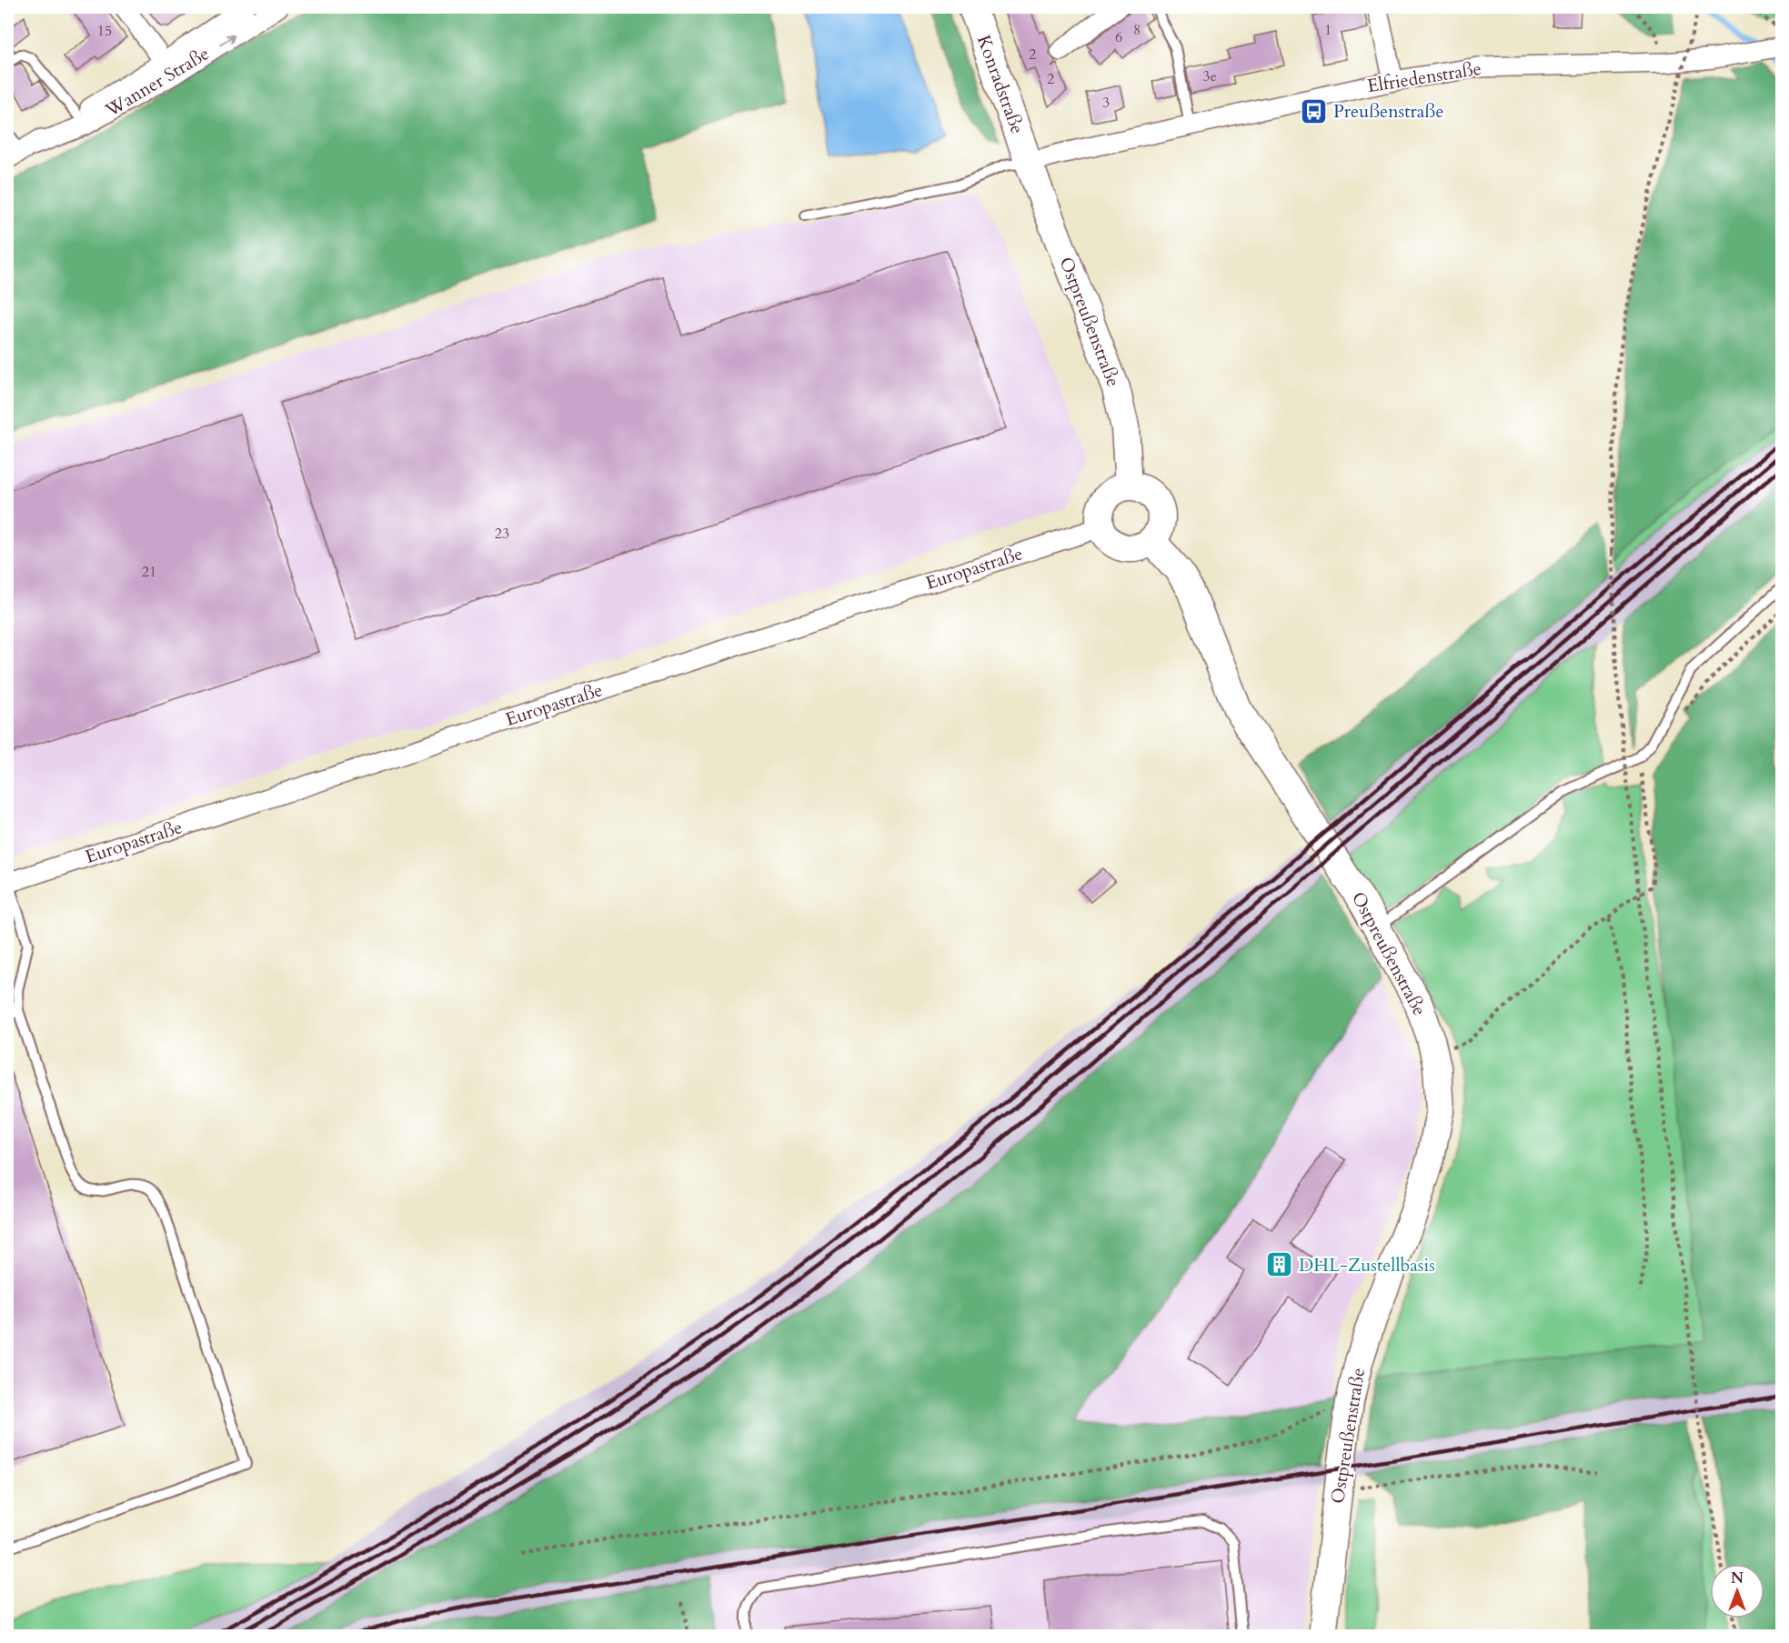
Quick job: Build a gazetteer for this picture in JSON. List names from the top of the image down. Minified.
{"streets":{"street":["Elfriedenstraße","Wanner Straße","Konradstraße","Ostpreußenstraße","Europastraße"]},"crossings":[["Elfriedenstraße","Konradstraße"],["Elfriedenstraße","Ostpreußenstraße"],["Konradstraße","Ostpreußenstraße"],["Ostpreußenstraße","Europastraße"]],"places":{"bus stop":["Preußenstraße"],"building":["DHL-Zustellbasis"]},"house_numbers":["8","1","15","6","2","3e","2","3","23","21"],"north":"top"}
